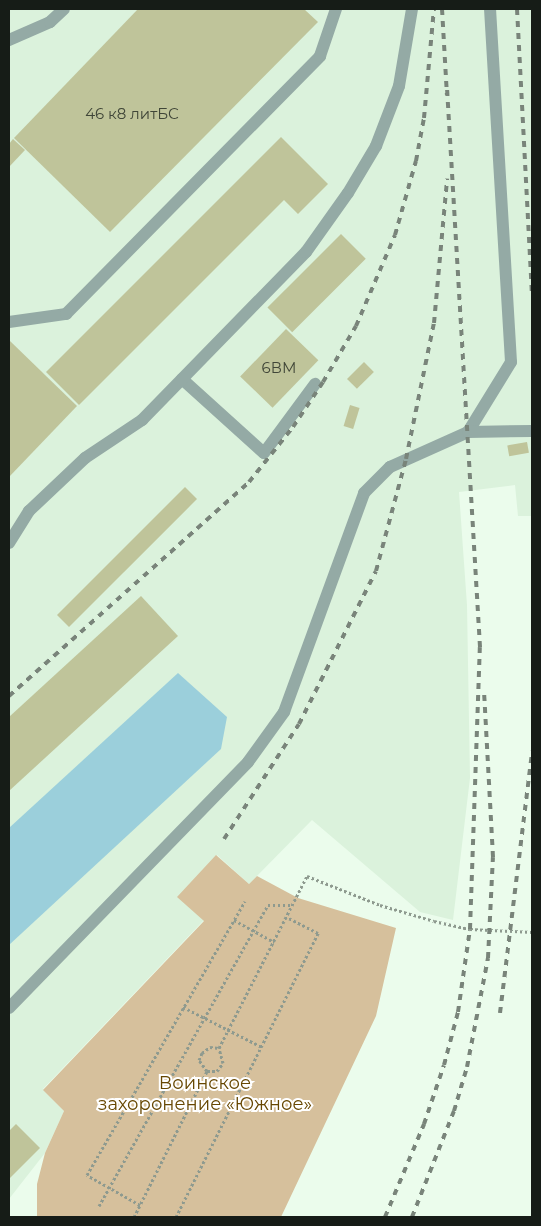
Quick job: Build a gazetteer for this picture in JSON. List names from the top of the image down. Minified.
{"parks":["Воинское захоронение «Южное»"],"house_numbers":["46 к8 литБС","6ВМ"]}
